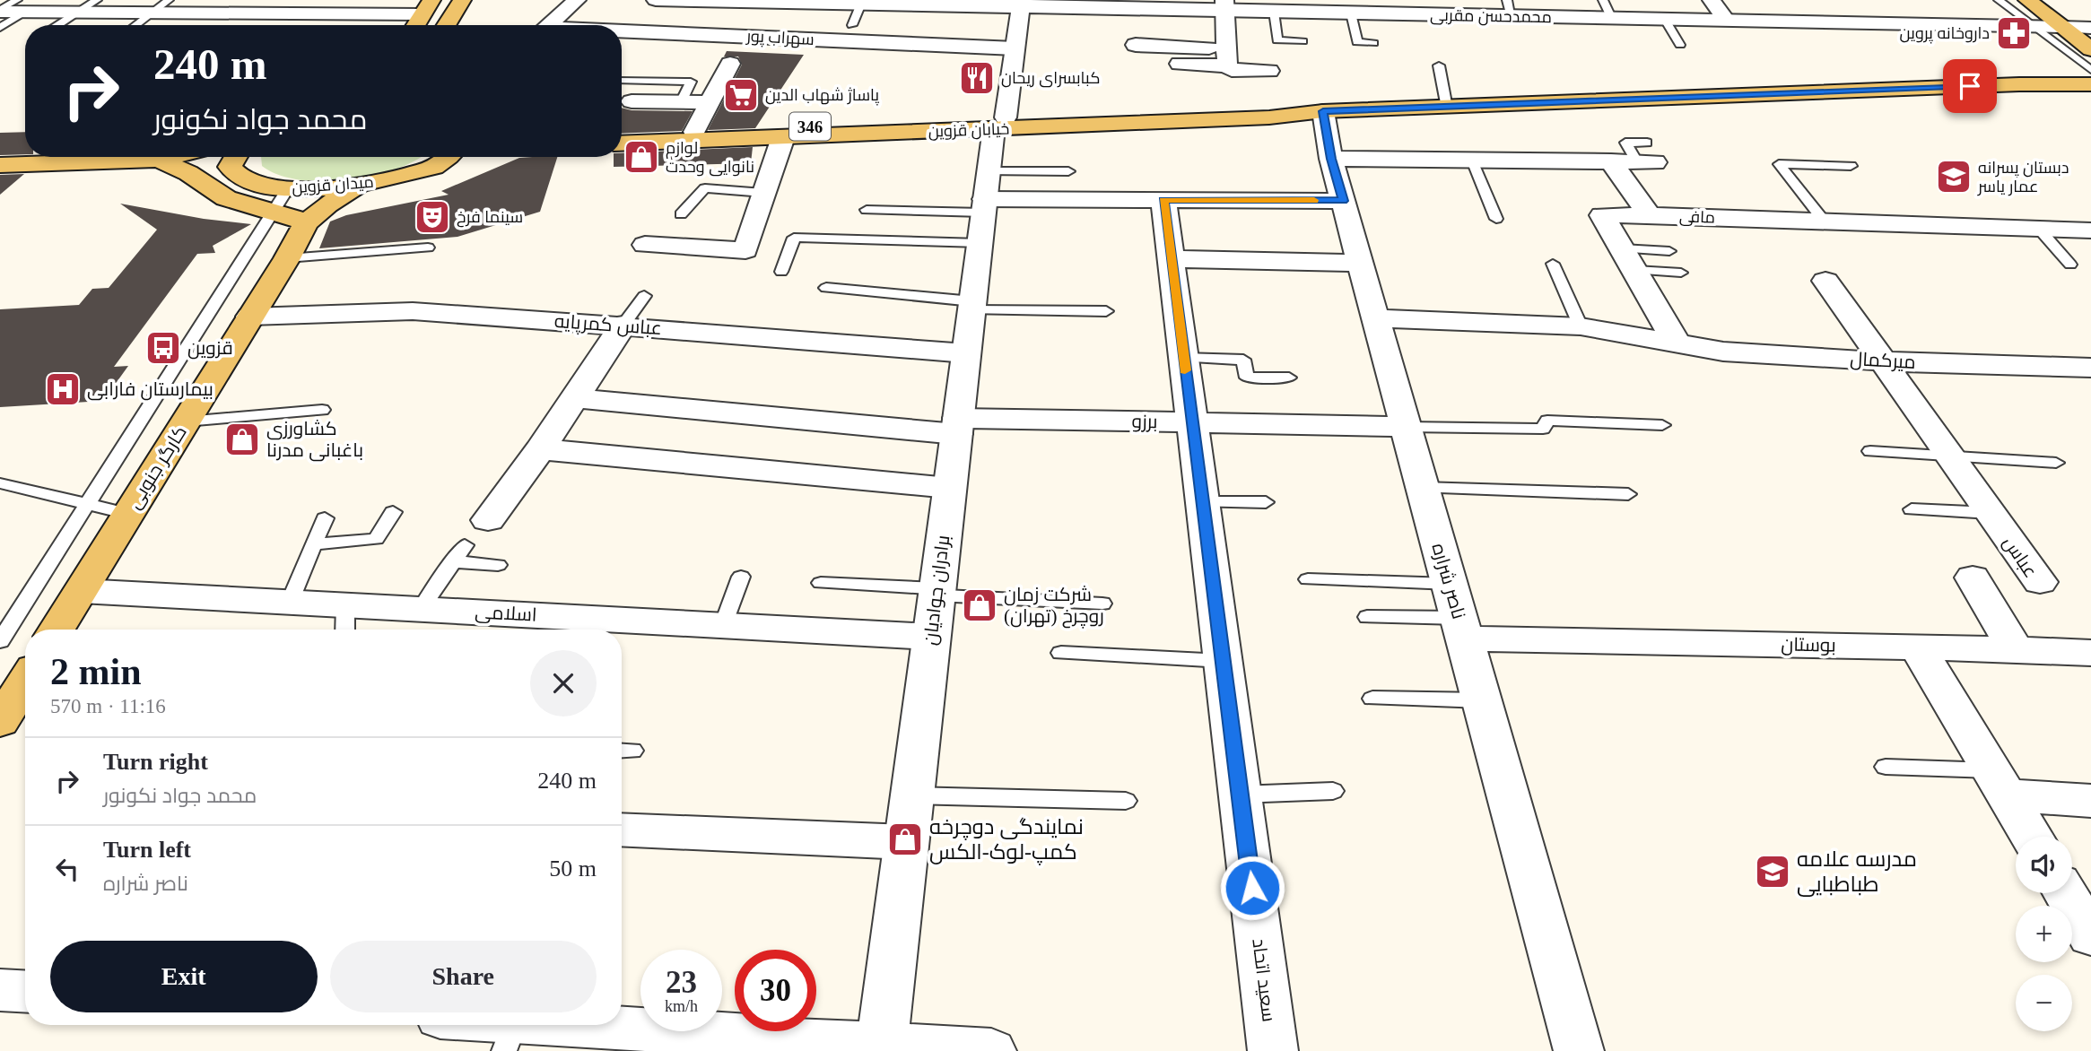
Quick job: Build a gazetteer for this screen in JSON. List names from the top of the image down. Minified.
{"streets":{"main road":["346","خیابان قزوین","میدان قزوین","کارگر جنوبی"],"street":["محمدحسن مقربی","سهراب پور","مافی","عباس کمرپایه","میرکمال","برزو","عباس","ناصر شراره","برادران جوادیان","اسلامی","بوستان","سعید اتحاد"]},"crossings":[["محمدحسن مقربی","برادران جوادیان"],["سهراب پور","برادران جوادیان"],["خیابان قزوین","ناصر شراره"],["خیابان قزوین","برادران جوادیان"],["میدان قزوین","کارگر جنوبی"],["عباس کمرپایه","کارگر جنوبی"],["عباس کمرپایه","برادران جوادیان"],["میرکمال","عباس"],["میرکمال","ناصر شراره"],["برزو","ناصر شراره"],["برزو","برادران جوادیان"],["برزو","سعید اتحاد"],["کارگر جنوبی","اسلامی"],["ناصر شراره","بوستان"],["برادران جوادیان","اسلامی"]],"places":{"pharmacy":["داروخانه پروین"],"restaurant":["کبابسرای ریحان"],"supermarket":["پاساژ شهاب الدین"],"shop":["لوازم نانوایی وحدت","کشاورزی باغبانی مدرنا","شرکت زمان روچرخ (تهران)","نمایندگی دوچرخه کمپ-لوک-الکس"],"school or university":["دبستان پسرانه عمار یاسر","مدرسه علامه طباطبایی"],"theatre":["سینما فرخ"],"bus stop":["قزوین"],"hospital":["بیمارستان فارابی"]},"page":{"turn":["240 m","محمد جواد نکونور"],"heading":["2 min","570 m · 11:16"],"list":[{"name":"Turn right","note":"محمد جواد نکونور","value":"240 m"},{"name":"Turn left","note":"ناصر شراره","value":"50 m"}],"map_buttons":["+","−"],"buttons":["Exit","Share"],"speed":"23 km/h","limit":"30"}}
